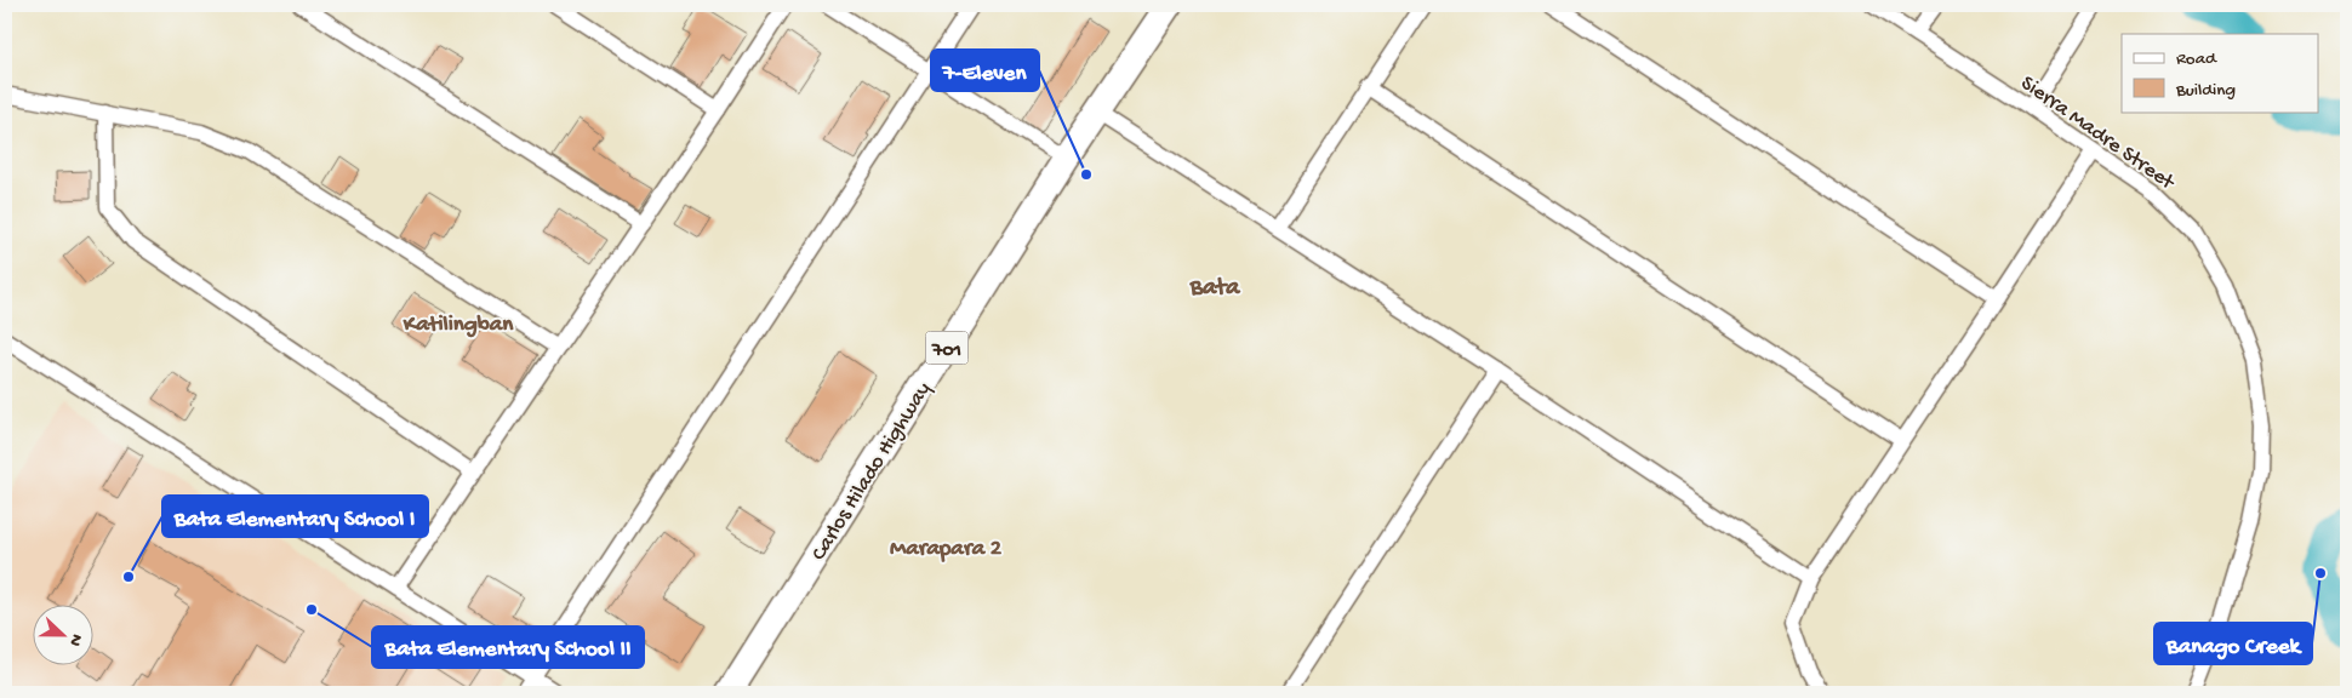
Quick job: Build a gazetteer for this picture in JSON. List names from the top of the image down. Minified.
{"streets":{"main road":["701","Carlos Hilado Highway"],"street":["Sierra Madre Street"]},"districts":["Bata","Katilingban","Marapara 2"],"places":["7-Eleven","Banago Creek","Bata Elementary School I","Bata Elementary School II"],"legend":["Road","Building"],"north":"right"}
